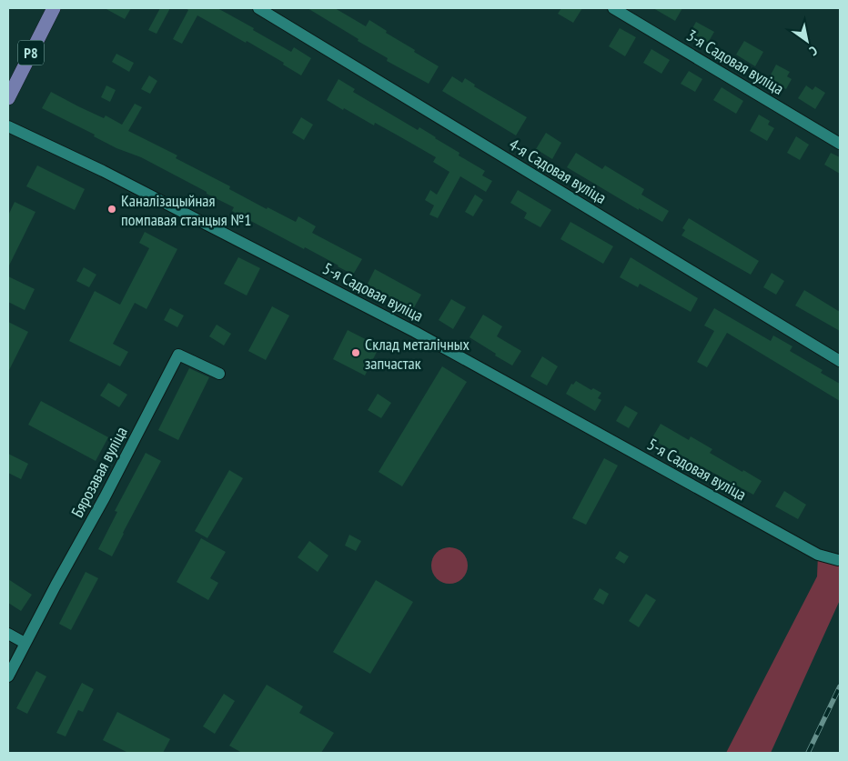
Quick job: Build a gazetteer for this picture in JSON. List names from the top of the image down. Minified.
{"streets":{"main road":["Р8"],"street":["3-я Садовая вуліца","4-я Садовая вуліца","5-я Садовая вуліца","Бярозавая вуліца"]},"places":["Каналізацыйная помпавая станцыя №1","Склад металічных запчастак"],"north":"bottom right"}
